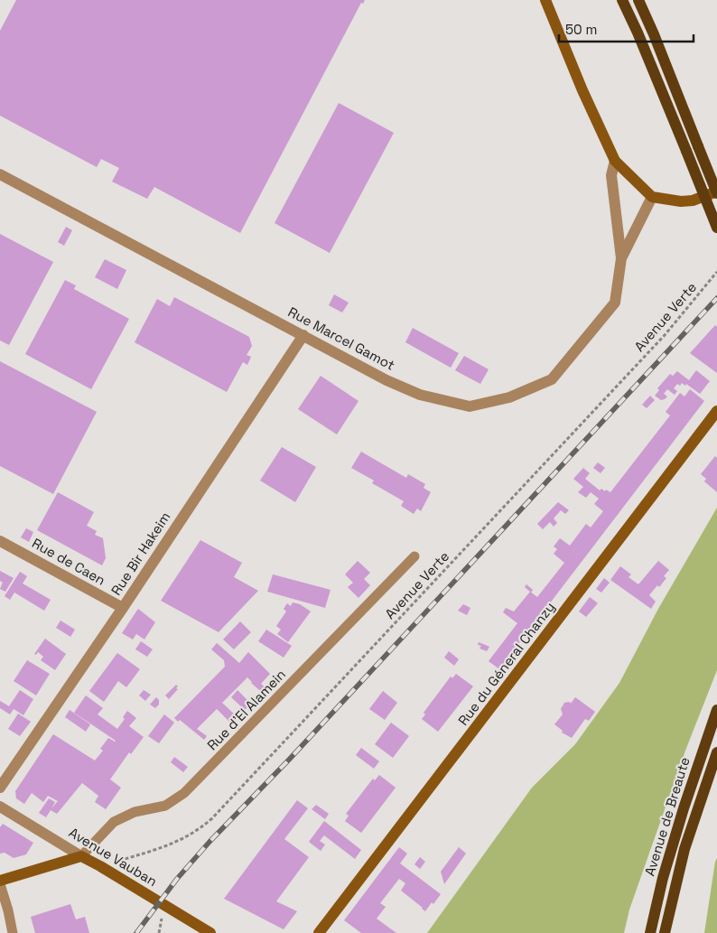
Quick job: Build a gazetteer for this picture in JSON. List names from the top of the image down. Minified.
{"streets":{"main road":["Rue du Géneral Chanzy","Avenue de Breaute","Avenue Vauban"],"street":["Rue Marcel Gamot","Rue Bir Hakeim","Rue de Caen"],"lane":["Rue d'El Alamein"],"path":["Avenue Verte"]},"crossings":[["Avenue Verte","Avenue Vauban"],["Rue Marcel Gamot","Rue Bir Hakeim"],["Rue Bir Hakeim","Rue de Caen"],["Rue d'El Alamein","Avenue Vauban"]],"scale_bar":"50 m"}
